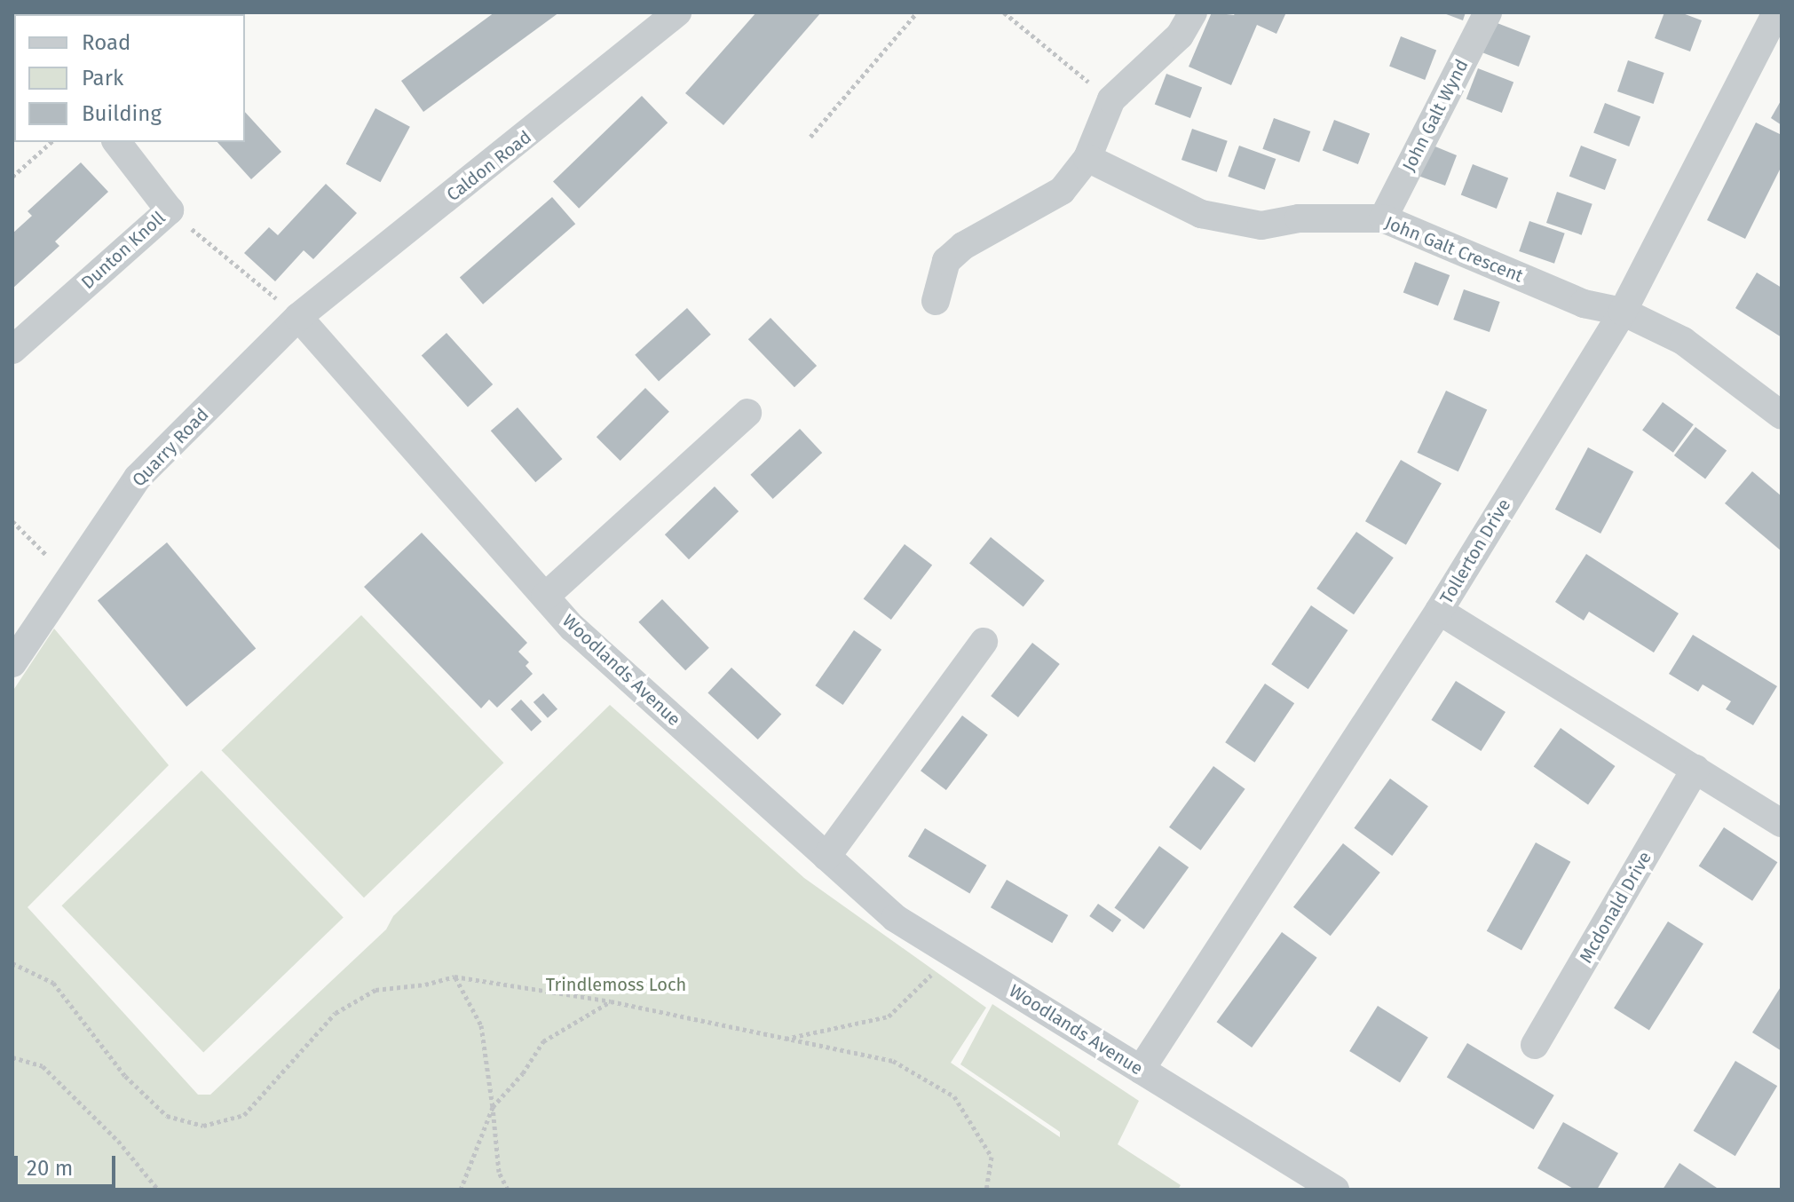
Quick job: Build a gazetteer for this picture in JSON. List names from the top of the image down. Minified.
{"streets":{"street":["John Galt Wynd","Caldon Road","John Galt Crescent","Dunton Knoll","Quarry Road","Tollerton Drive","Woodlands Avenue","Mcdonald Drive"]},"crossings":[["John Galt Wynd","John Galt Crescent"],["Caldon Road","Quarry Road"],["Caldon Road","Woodlands Avenue"],["John Galt Crescent","Tollerton Drive"],["Quarry Road","Woodlands Avenue"],["Tollerton Drive","Woodlands Avenue"]],"parks":["Trindlemoss Loch"],"legend":["Road","Park","Building"],"scale_bar":"20 m"}
